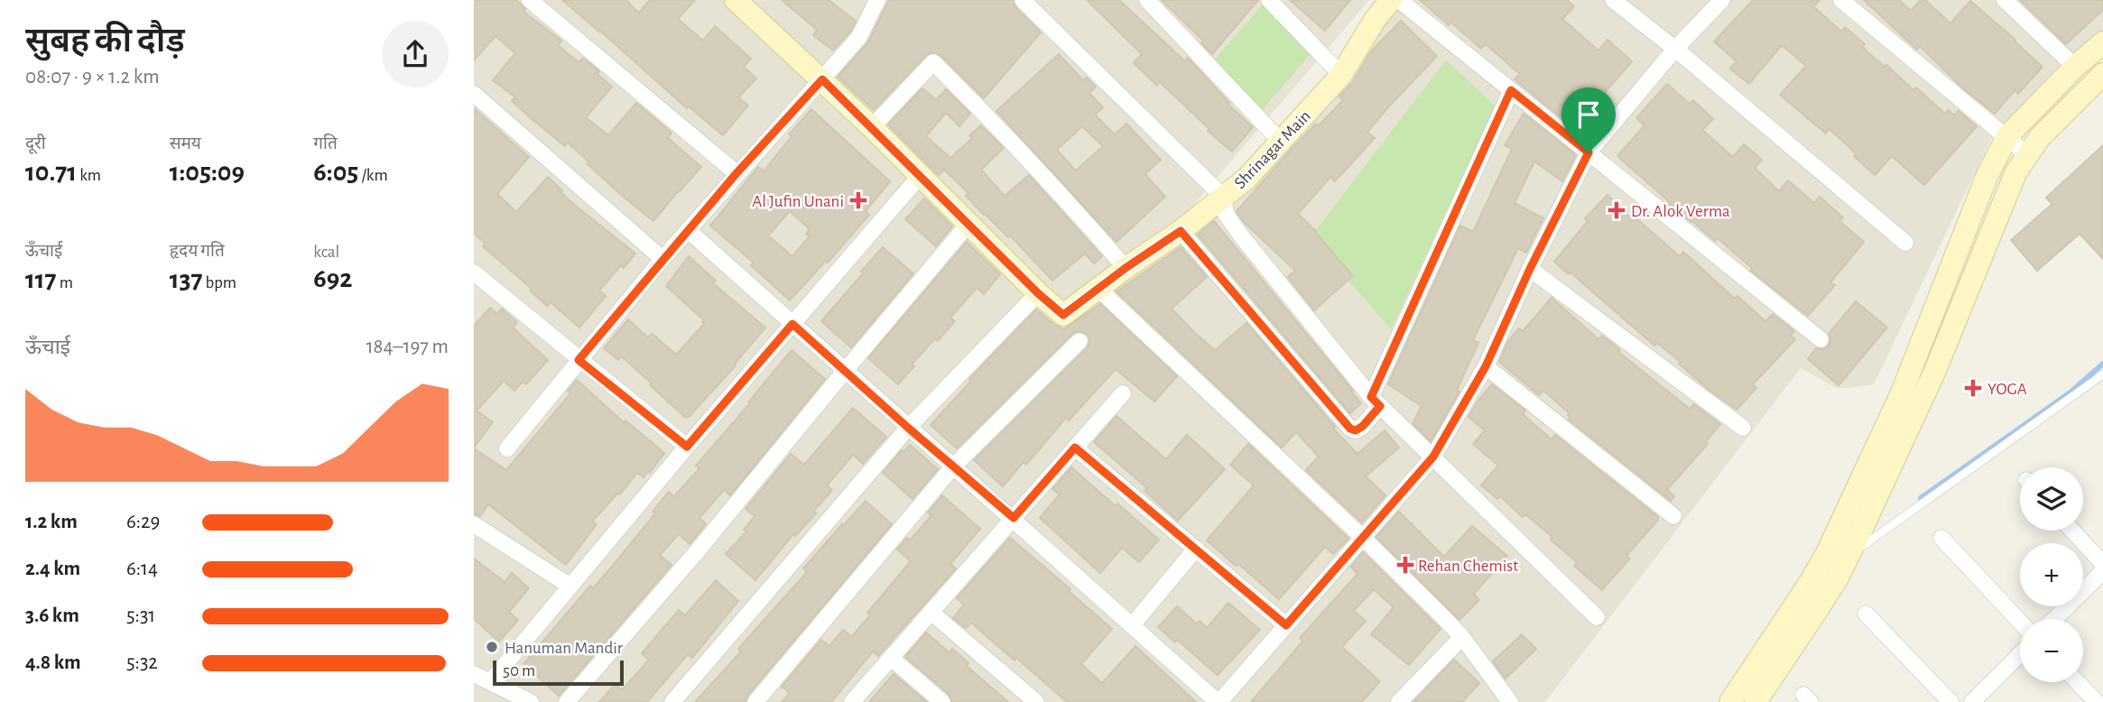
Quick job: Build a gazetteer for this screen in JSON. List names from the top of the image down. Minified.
{"streets":{"main road":["Shrinagar Main"]},"places":{"health":["Al Jufin Unani","Dr. Alok Verma","YOGA","Rehan Chemist"],"other":["Hanuman Mandir"]},"scale_bar":"50 m","page":{"heading":["सुबह की दौड़","08:07 · 9 × 1.2 km"],"stats":[["दूरी","10.71 km"],["समय","1:05:09"],["गति","6:05 /km"],["ऊँचाई","117 m"],["हृदय गति","137 bpm"],["kcal","692"]],"chart":["ऊँचाई","184–197 m"],"map_buttons":["+","−"],"list":[{"name":"1.2 km","note":"6:29"},{"name":"2.4 km","note":"6:14"},{"name":"3.6 km","note":"5:31"},{"name":"4.8 km","note":"5:32"}],"scale":"50 m"}}
